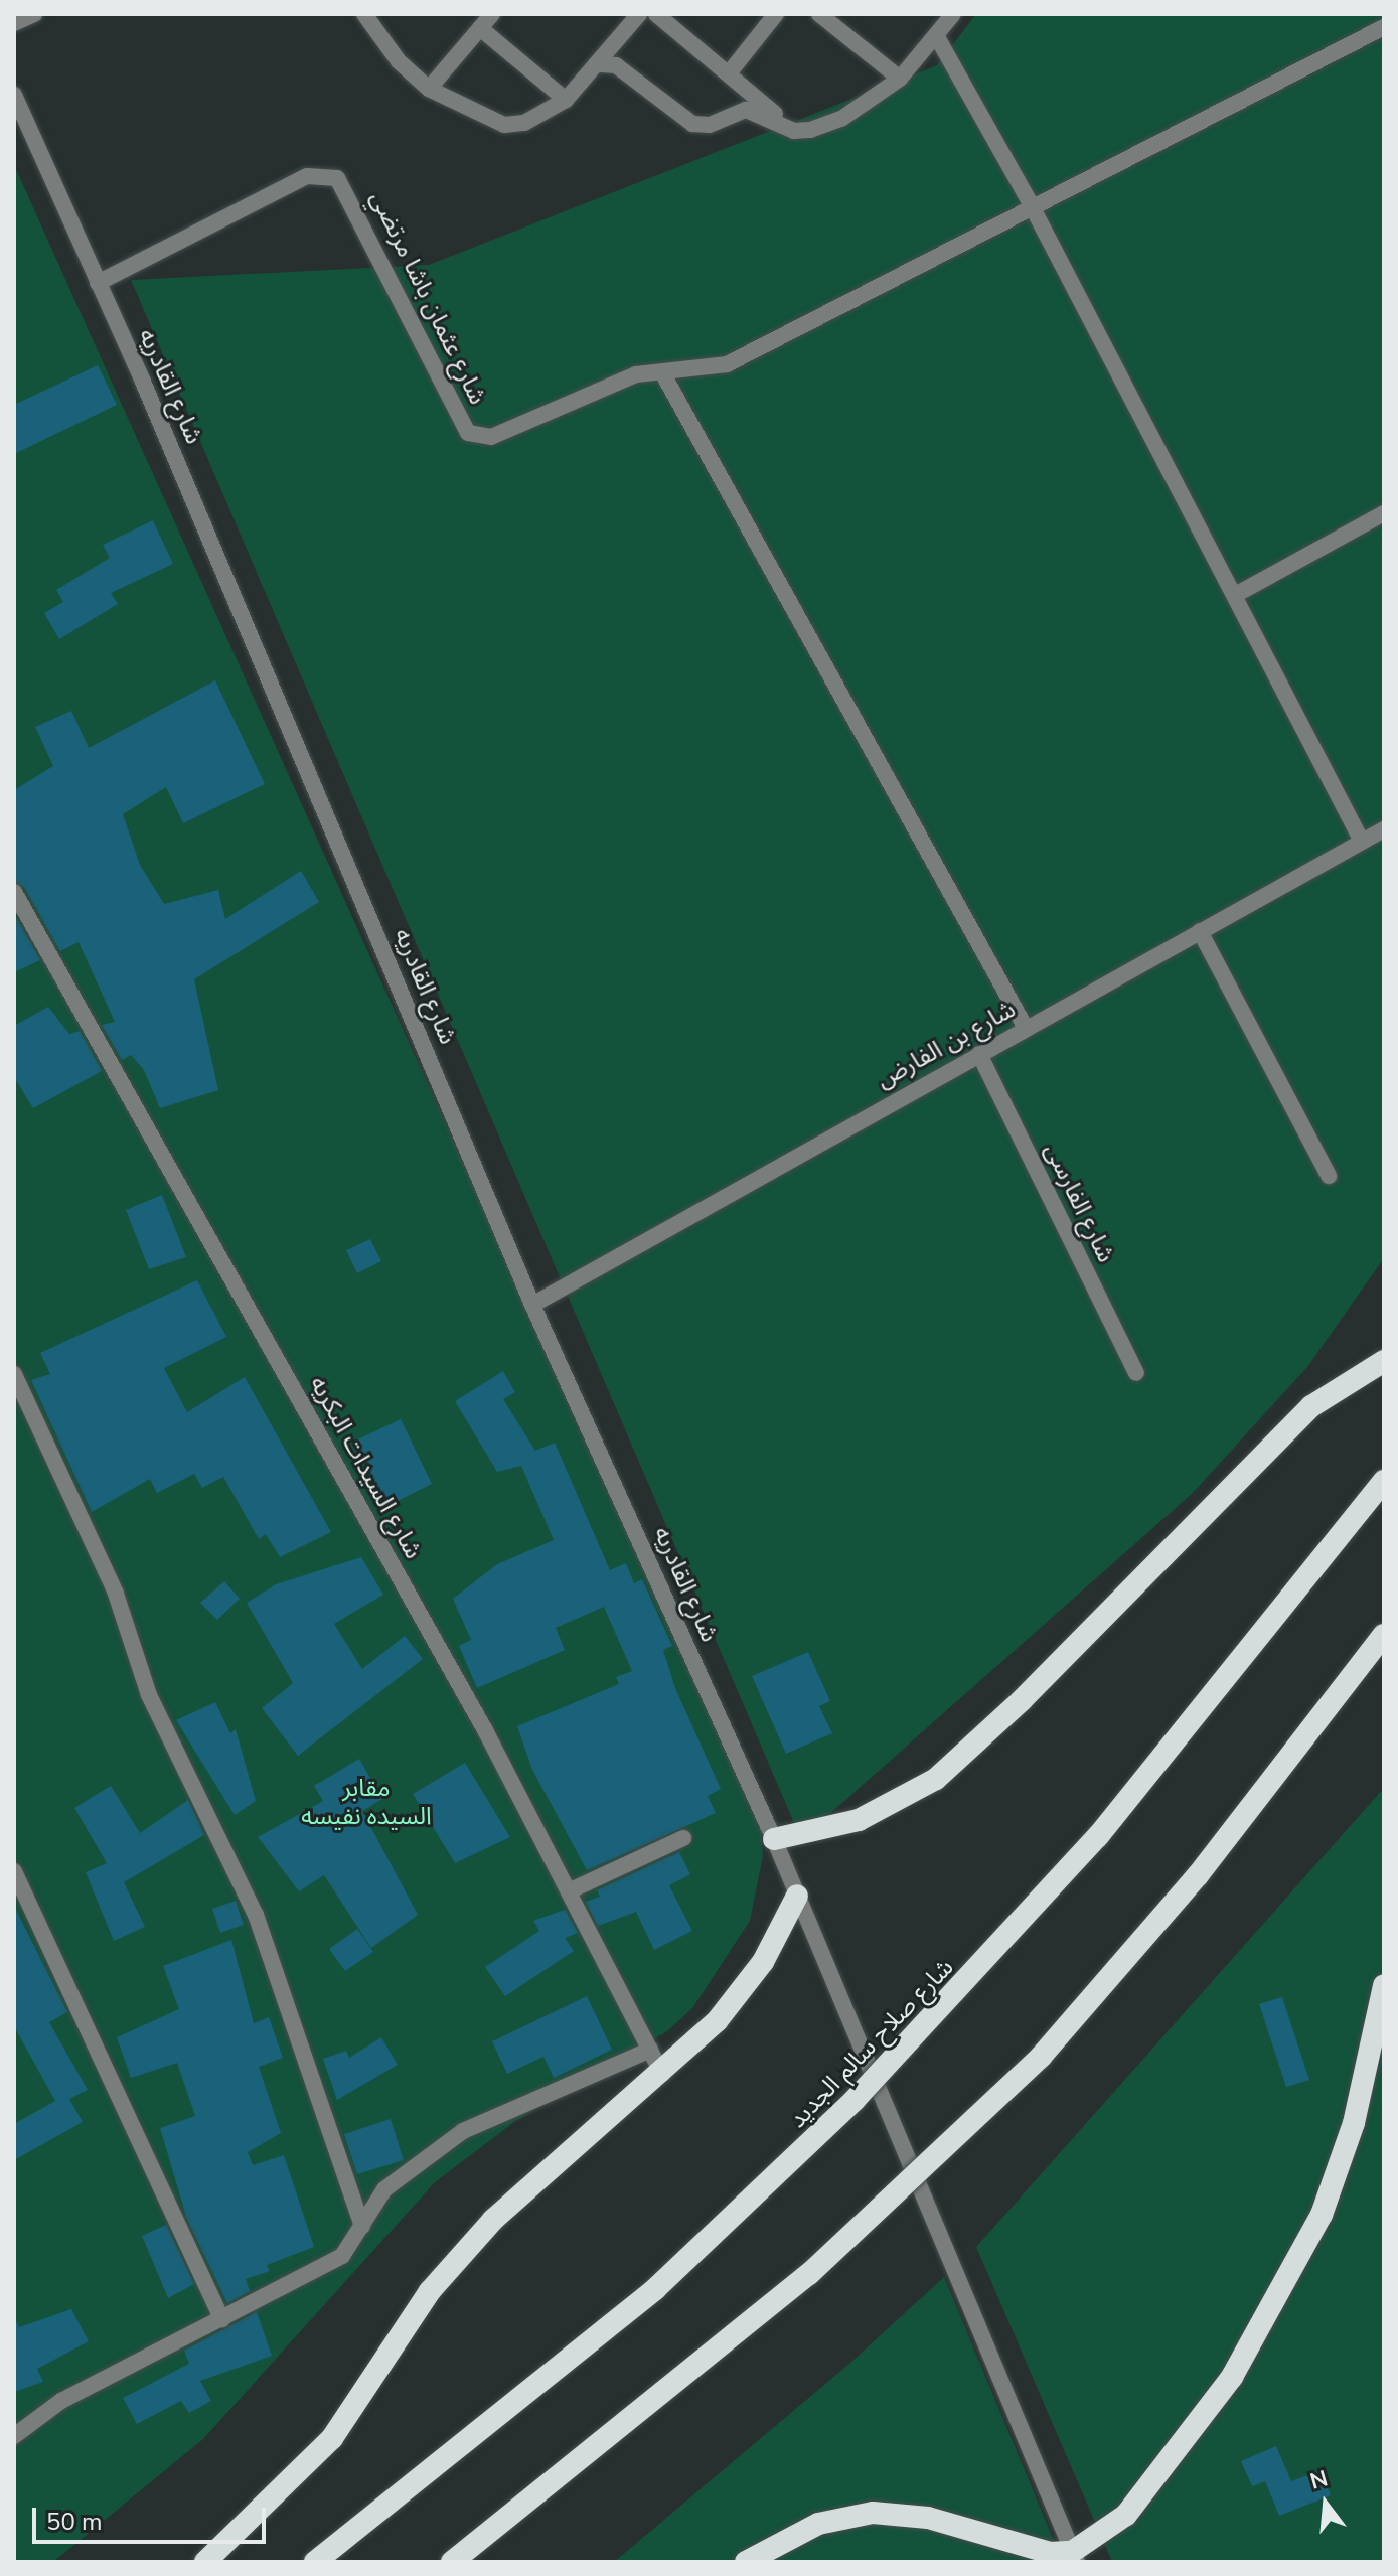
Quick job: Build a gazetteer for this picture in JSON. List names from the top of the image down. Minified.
{"streets":{"highway":["شارع صلاح سالم الجديد"],"street":["شارع عثمان باشا مرتضي","شارع القادريه","شارع بن الفارض","شارع الفارسى","شارع السيدات البكريه"]},"crossings":[["شارع عثمان باشا مرتضي","شارع القادريه"],["شارع القادريه","شارع بن الفارض"],["شارع بن الفارض","شارع الفارسى"]],"parks":["مقابر السيده نفيسه"],"scale_bar":"50 m","north":"top"}
